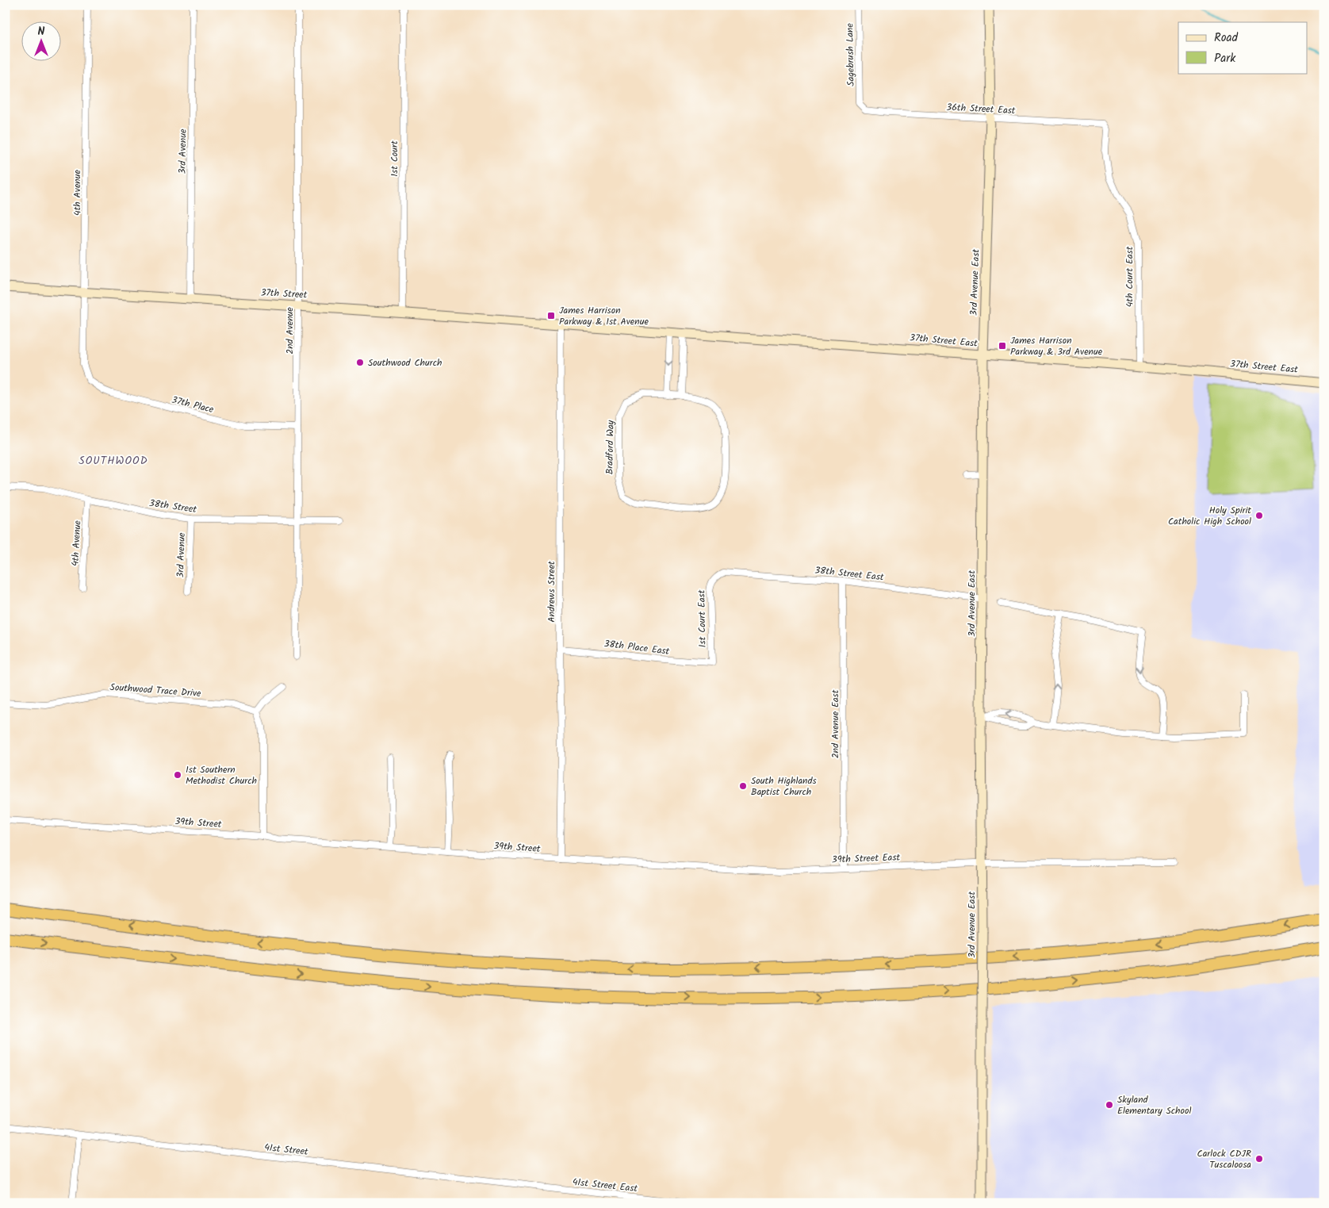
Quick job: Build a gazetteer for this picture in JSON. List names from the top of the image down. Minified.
{"streets":{"street":["Sagebrush Lane","36th Street East","3rd Avenue","1st Court","4th Avenue","4th Court East","3rd Avenue East","37th Street","2nd Avenue","37th Street East","37th Place","Bradford Way","38th Street","38th Street East","Andrews Street","1st Court East","38th Place East","Southwood Trace Drive","2nd Avenue East","39th Street","39th Street East","41st Street","41st Street East"]},"crossings":[["Sagebrush Lane","36th Street East"],["36th Street East","4th Court East"],["36th Street East","3rd Avenue East"],["3rd Avenue","37th Street"],["3rd Avenue","38th Street"],["1st Court","37th Street"],["4th Avenue","37th Street"],["4th Avenue","37th Place"],["4th Avenue","38th Street"],["4th Court East","37th Street East"],["3rd Avenue East","37th Street East"],["3rd Avenue East","38th Street East"],["3rd Avenue East","39th Street East"],["37th Street","2nd Avenue"],["37th Street","37th Street East"],["37th Street","Andrews Street"],["2nd Avenue","37th Place"],["2nd Avenue","38th Street"],["37th Street East","Andrews Street"],["38th Street East","1st Court East"],["38th Street East","2nd Avenue East"],["Andrews Street","38th Place East"],["Andrews Street","39th Street"],["Andrews Street","39th Street East"],["1st Court East","38th Place East"],["2nd Avenue East","39th Street East"],["39th Street","39th Street East"],["41st Street","41st Street East"]],"districts":["SOUTHWOOD"],"places":{"transit":["James Harrison Parkway & 1st Avenue","James Harrison Parkway & 3rd Avenue"],"other":["Southwood Church","Holy Spirit Catholic High School","1st Southern Methodist Church","South Highlands Baptist Church","Skyland Elementary School","Carlock CDJR Tuscaloosa"]},"legend":["Road","Park"],"north":"top"}
